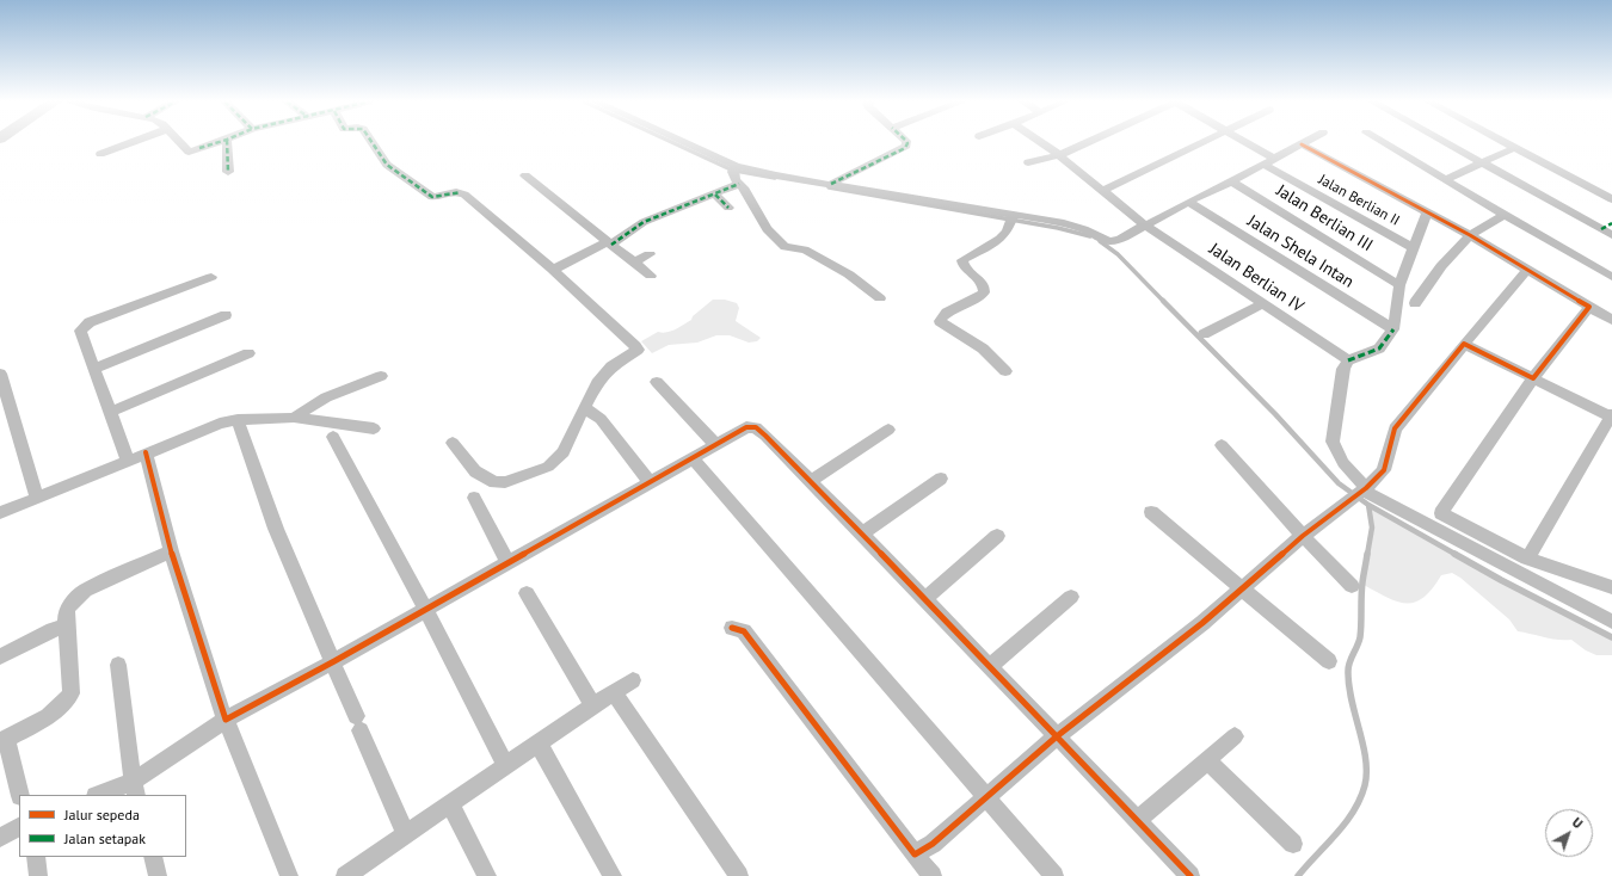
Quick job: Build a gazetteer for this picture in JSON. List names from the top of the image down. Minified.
{"streets":{"street":["Jalan Berlian II","Jalan Berlian III","Jalan Shela Intan","Jalan Berlian IV"]},"legend":["Jalur sepeda","Jalan setapak"],"north":"top right"}
